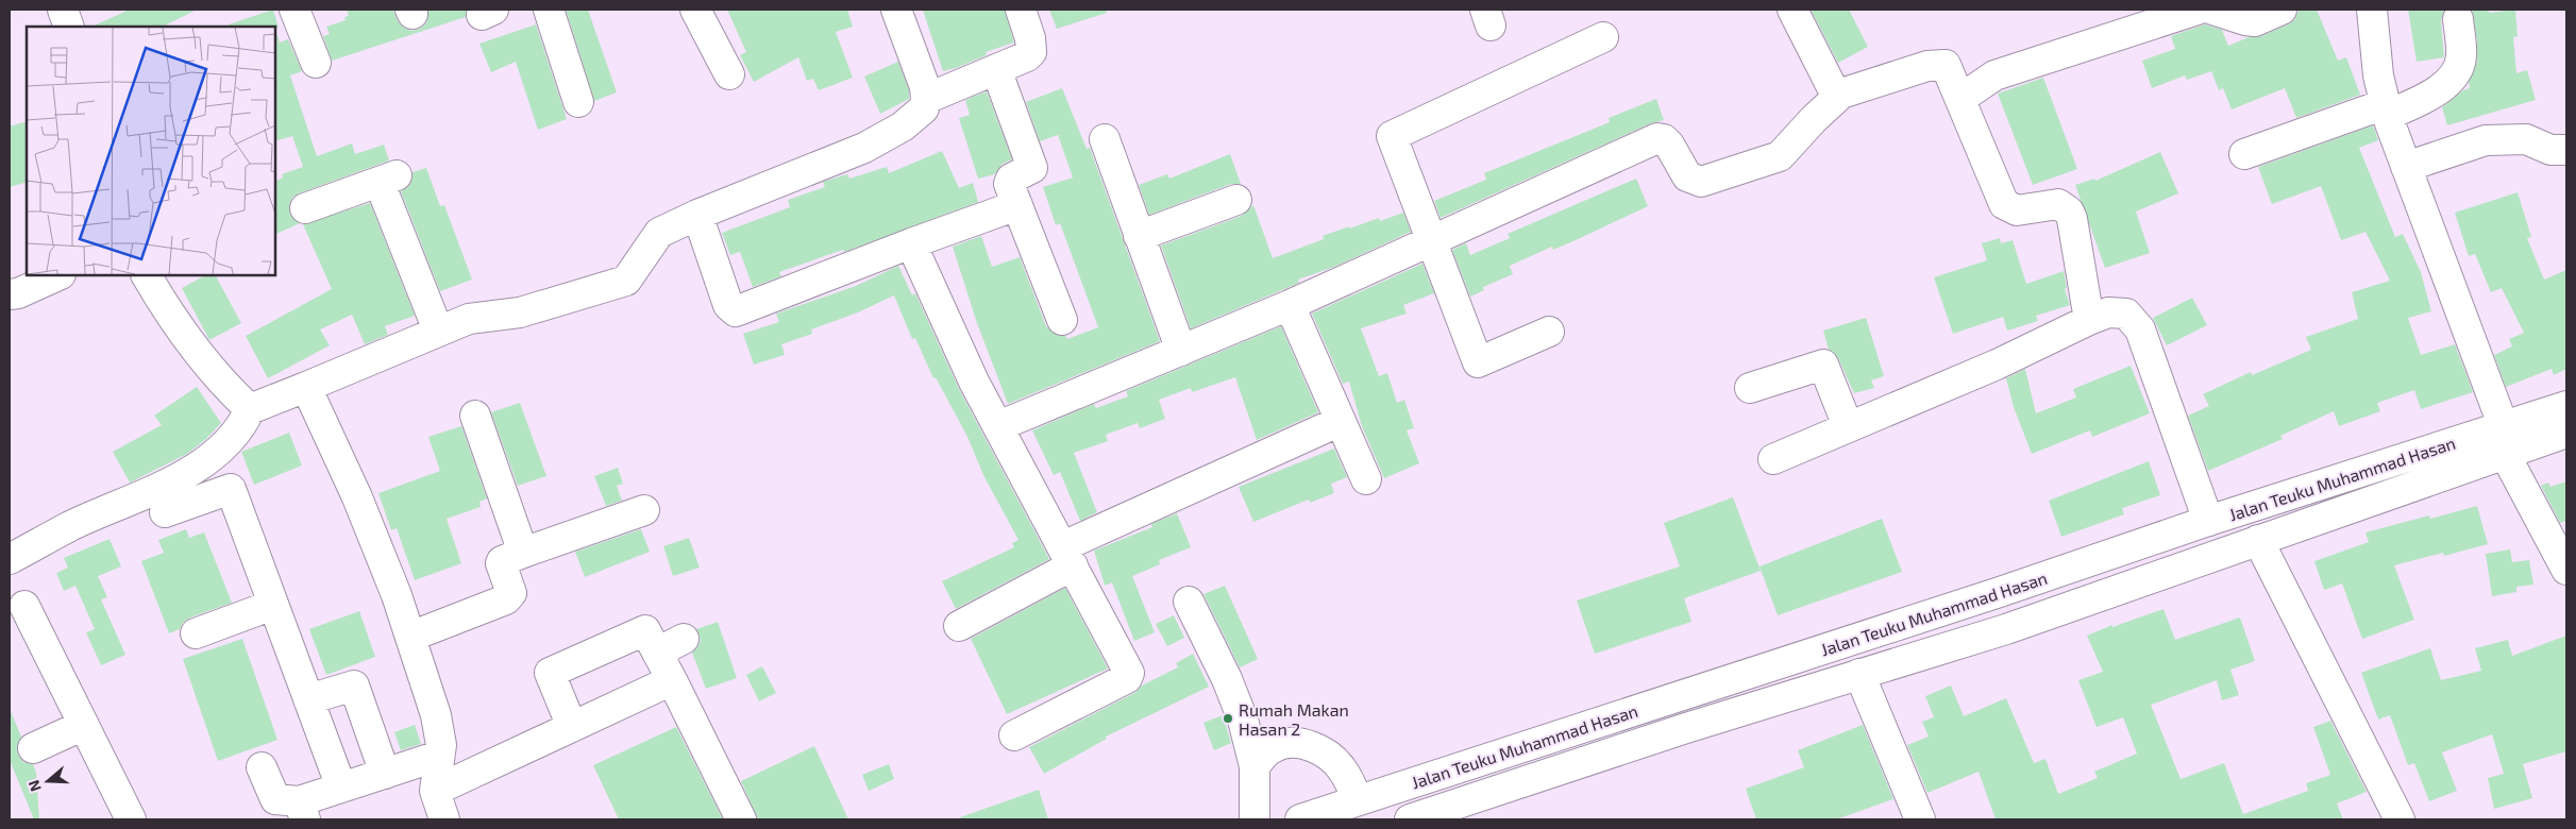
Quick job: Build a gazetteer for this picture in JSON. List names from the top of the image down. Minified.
{"streets":{"main road":["Jalan Teuku Muhammad Hasan"]},"places":["Rumah Makan Hasan 2"],"north":"left"}
